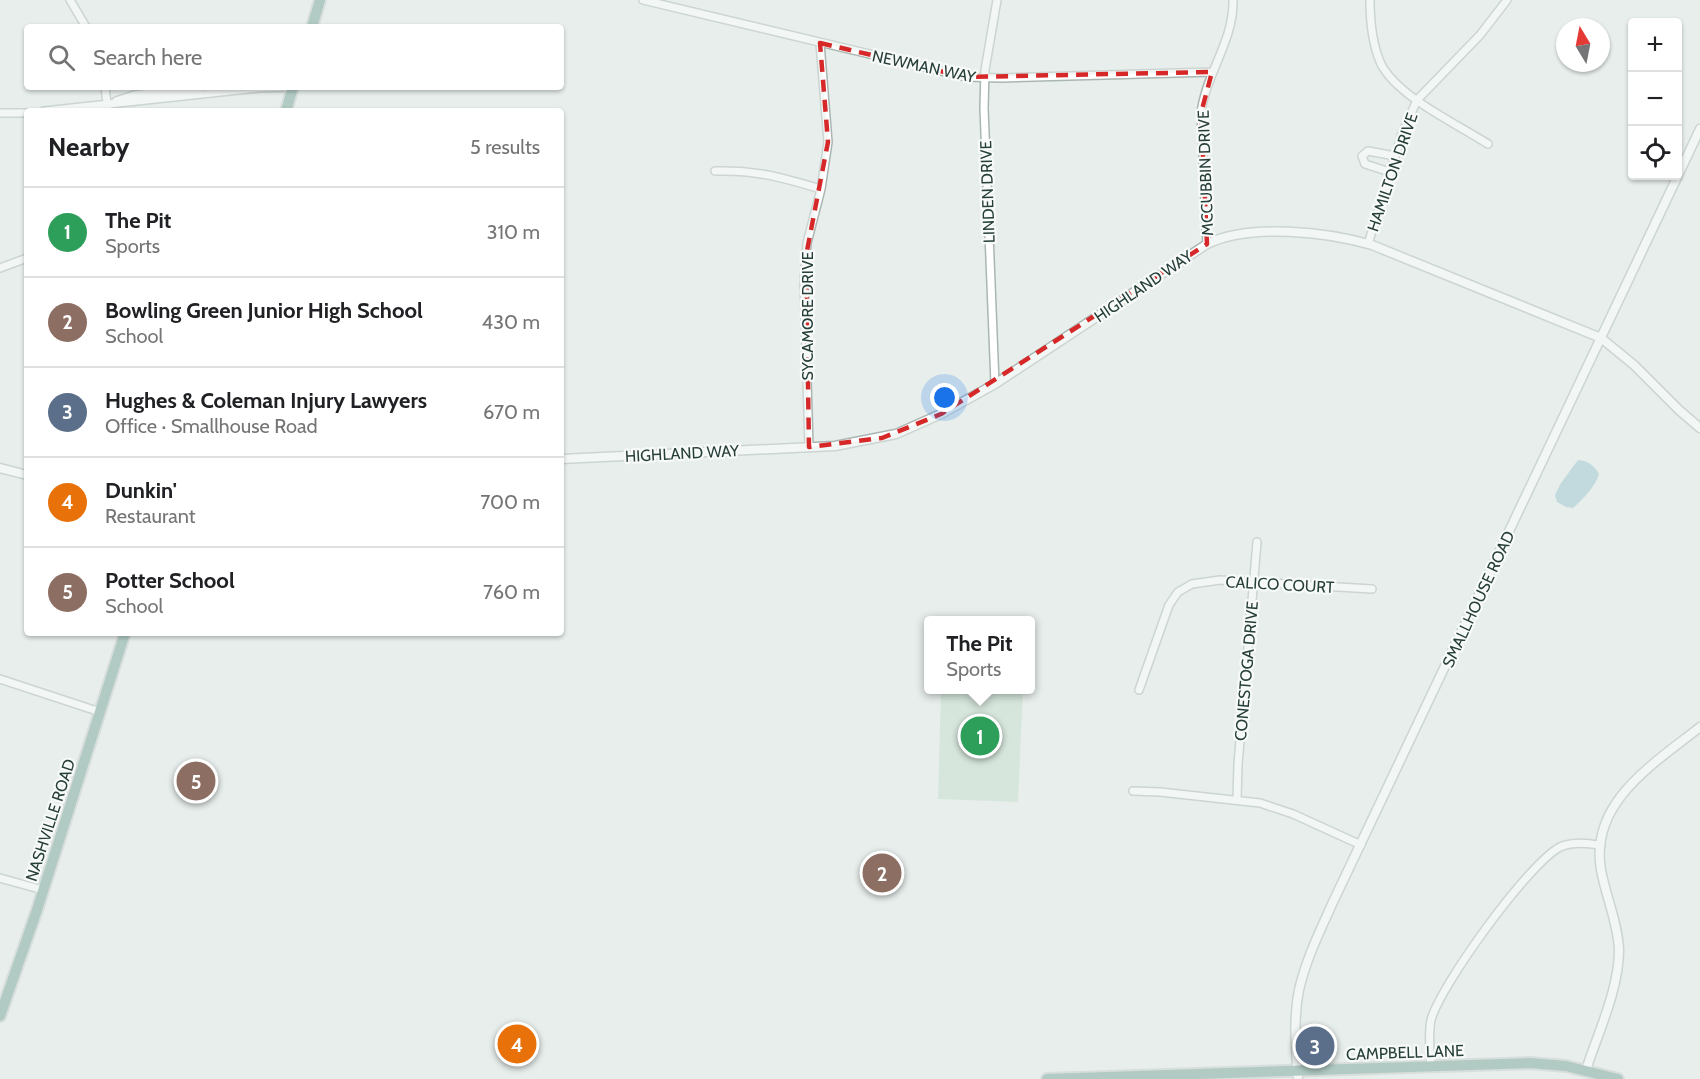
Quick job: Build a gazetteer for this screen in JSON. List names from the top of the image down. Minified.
{"streets":{"main road":["NASHVILLE ROAD","CAMPBELL LANE"],"street":["NEWMAN WAY","HAMILTON DRIVE","MCCUBBIN DRIVE","LINDEN DRIVE","HIGHLAND WAY","SYCAMORE DRIVE","CALICO COURT","SMALLHOUSE ROAD","CONESTOGA DRIVE"]},"crossings":[["NEWMAN WAY","MCCUBBIN DRIVE"],["NEWMAN WAY","LINDEN DRIVE"],["NEWMAN WAY","SYCAMORE DRIVE"],["HAMILTON DRIVE","HIGHLAND WAY"],["MCCUBBIN DRIVE","HIGHLAND WAY"],["LINDEN DRIVE","HIGHLAND WAY"],["HIGHLAND WAY","SYCAMORE DRIVE"],["HIGHLAND WAY","SMALLHOUSE ROAD"],["CALICO COURT","CONESTOGA DRIVE"],["SMALLHOUSE ROAD","CAMPBELL LANE"]],"north":"top","page":{"map_buttons":["+","−"],"search":"Search here","heading":["Nearby","5 results"],"list":[{"mark":"1","name":"The Pit","note":"Sports","value":"310 m"},{"mark":"2","name":"Bowling Green Junior High School","note":"School","value":"430 m"},{"mark":"3","name":"Hughes & Coleman Injury Lawyers","note":"Office · Smallhouse Road","value":"670 m"},{"mark":"4","name":"Dunkin'","note":"Restaurant","value":"700 m"},{"mark":"5","name":"Potter School","note":"School","value":"760 m"}],"popup":["The Pit","Sports"],"pins":["1","5","2","4","3"]}}
